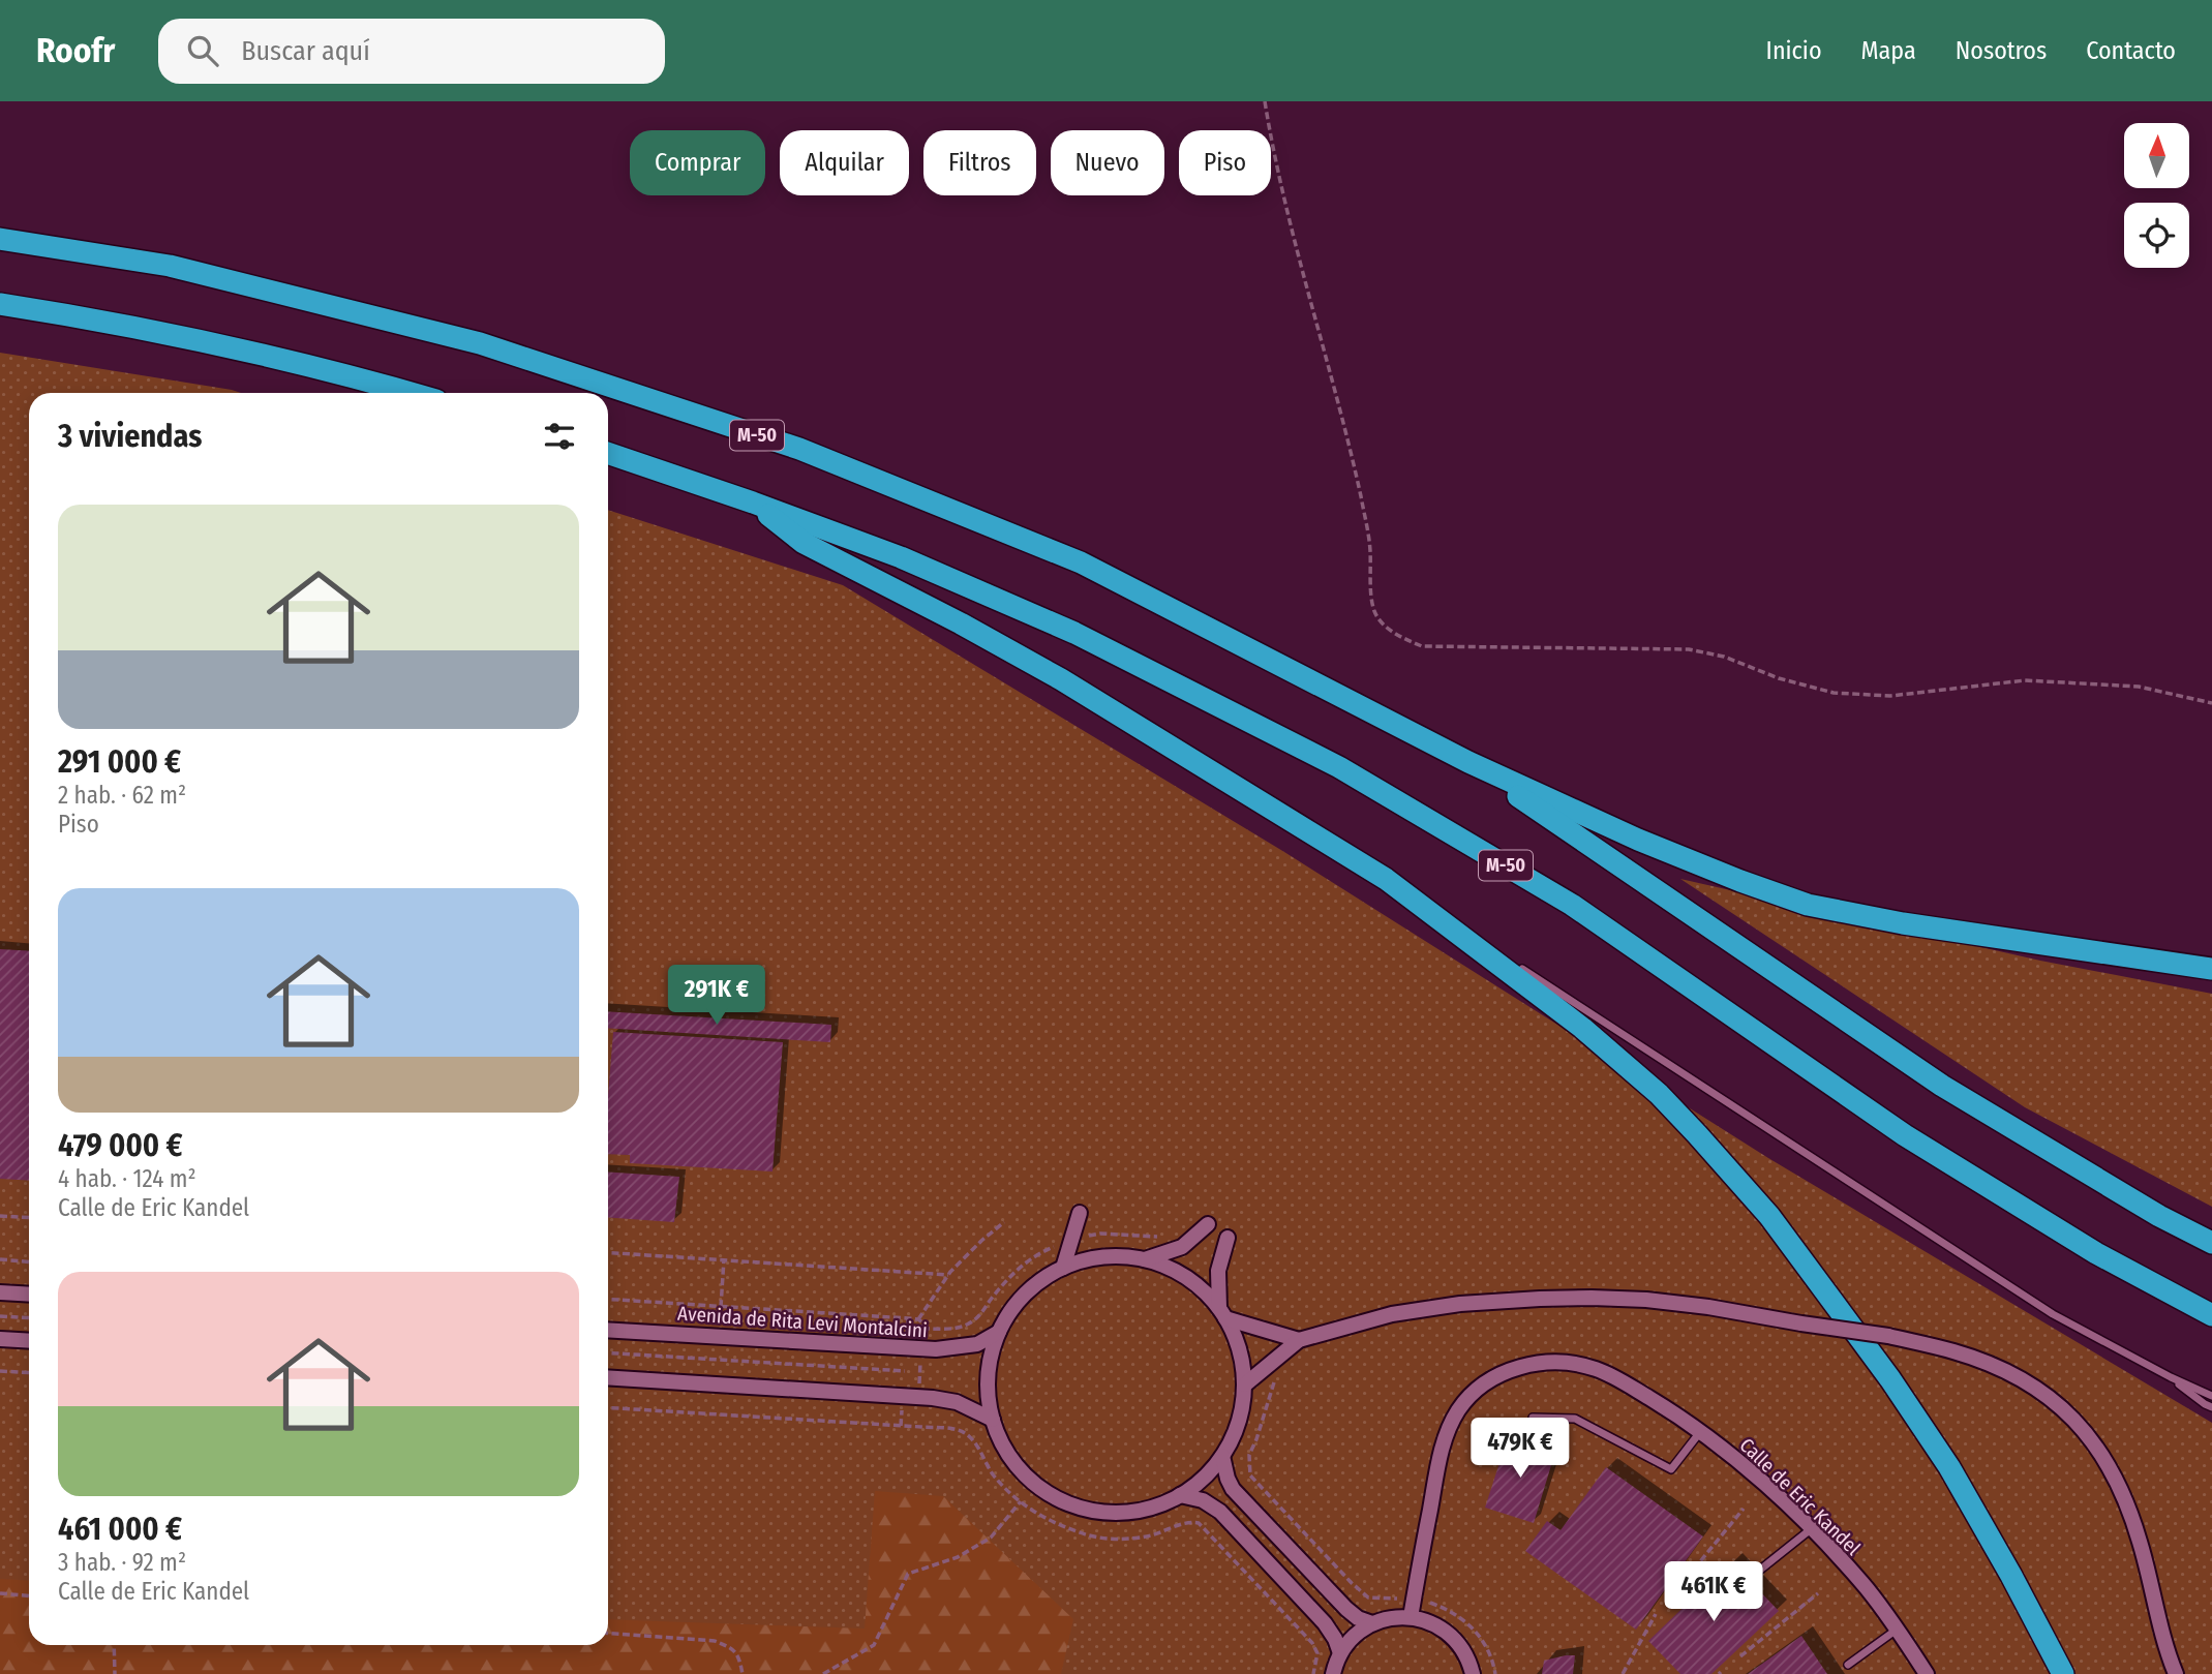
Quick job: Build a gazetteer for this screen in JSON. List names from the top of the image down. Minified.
{"streets":{"highway":["M-50"],"street":["Avenida de Rita Levi Montalcini","Calle de Eric Kandel"]},"north":"top","page":{"header":"Roofr","search":"Buscar aquí","nav":["Inicio","Mapa","Nosotros","Contacto"],"chip":["Comprar","Alquilar","Filtros","Nuevo","Piso"],"heading":"3 viviendas","list":[{"name":"291 000 €","note":"2 hab. · 62 m² · Piso"},{"name":"479 000 €","note":"4 hab. · 124 m² · Calle de Eric Kandel"},{"name":"461 000 €","note":"3 hab. · 92 m² · Calle de Eric Kandel"}],"price":["291K €","479K €","461K €"]}}
